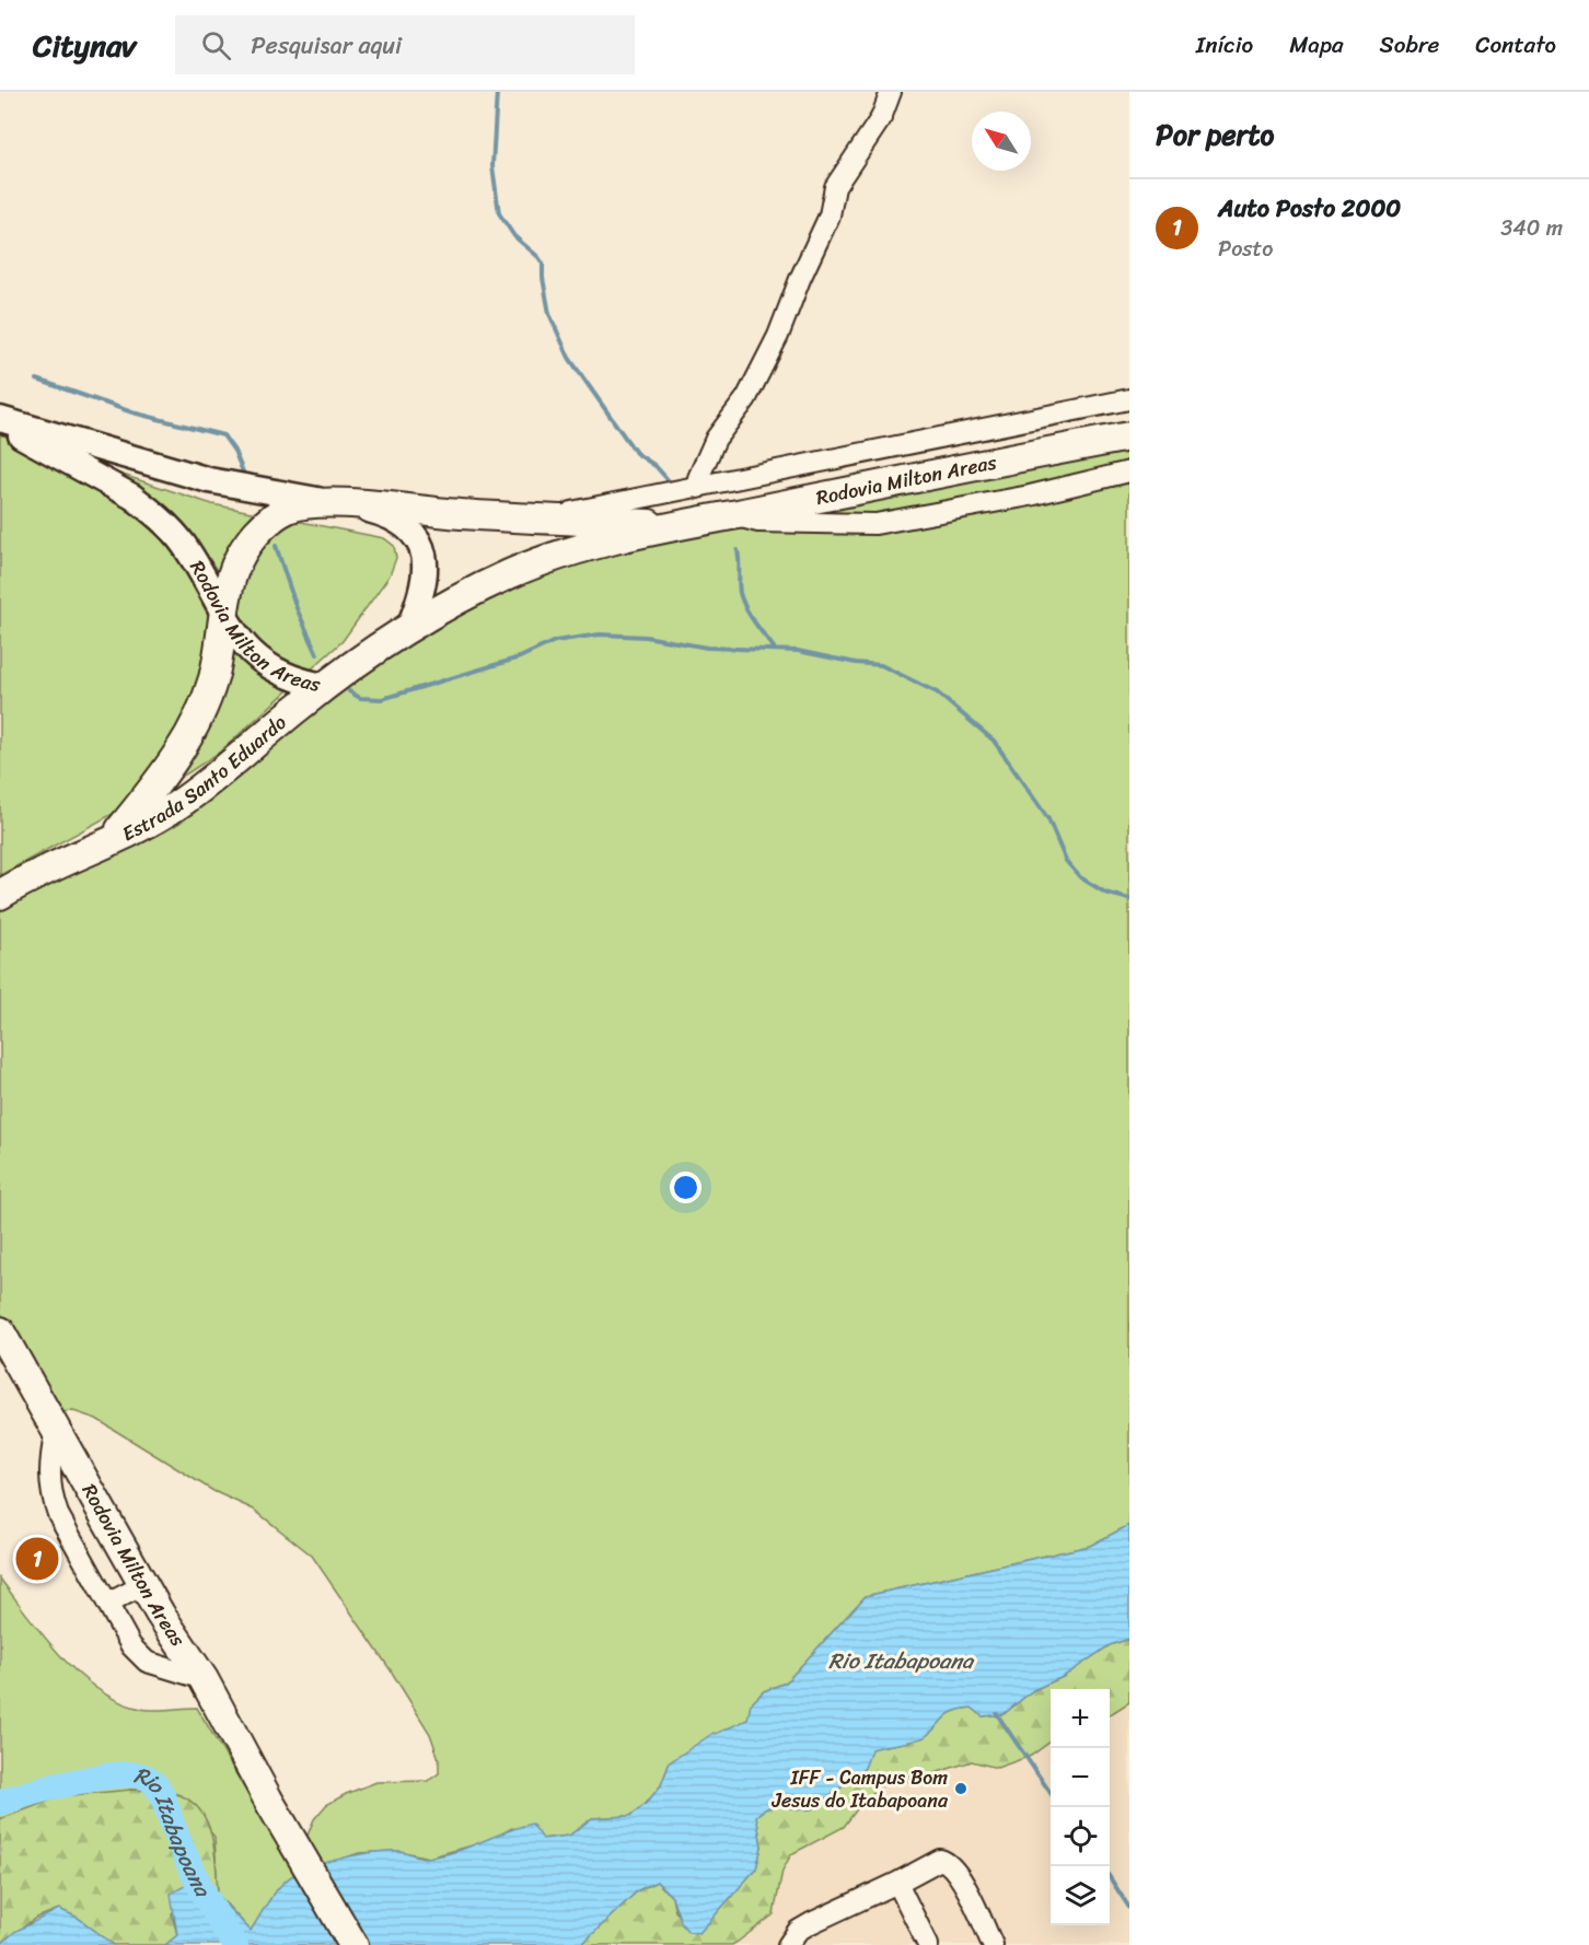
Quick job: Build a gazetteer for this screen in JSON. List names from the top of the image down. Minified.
{"streets":{"highway":["Rodovia Milton Areas","Estrada Santo Eduardo"]},"crossings":[["Rodovia Milton Areas","Estrada Santo Eduardo"]],"water":["Rio Itabapoana"],"places":["IFF - Campus Bom Jesus do Itabapoana"],"north":"top left","page":{"header":"Citynav","search":"Pesquisar aqui","nav":["Início","Mapa","Sobre","Contato"],"heading":"Por perto","list":[{"mark":"1","name":"Auto Posto 2000","note":"Posto","value":"340 m"}],"pins":"1","map_buttons":["+","−"]}}
